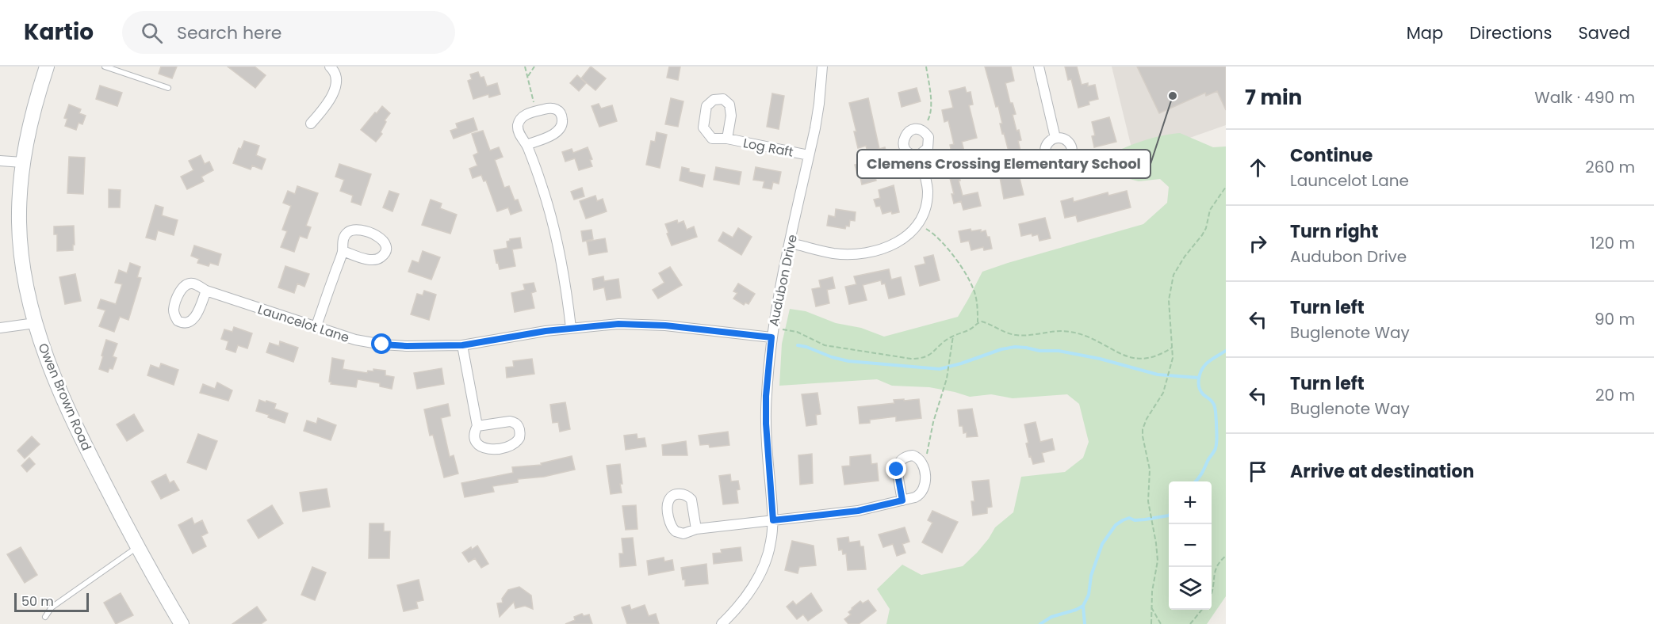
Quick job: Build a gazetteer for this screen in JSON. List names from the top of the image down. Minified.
{"streets":{"street":["Log Raft","Audubon Drive","Launcelot Lane","Owen Brown Road"]},"crossings":[["Log Raft","Audubon Drive"],["Audubon Drive","Launcelot Lane"]],"places":["Clemens Crossing Elementary School"],"scale_bar":"50 m","page":{"header":"Kartio","search":"Search here","nav":["Map","Directions","Saved"],"heading":["7 min","Walk · 490 m"],"list":[["Continue","Launcelot Lane","260 m"],["Turn right","Audubon Drive","120 m"],["Turn left","Buglenote Way","90 m"],["Turn left","Buglenote Way","20 m"],"Arrive at destination"],"map_buttons":["+","−"],"scale":"50 m"}}
